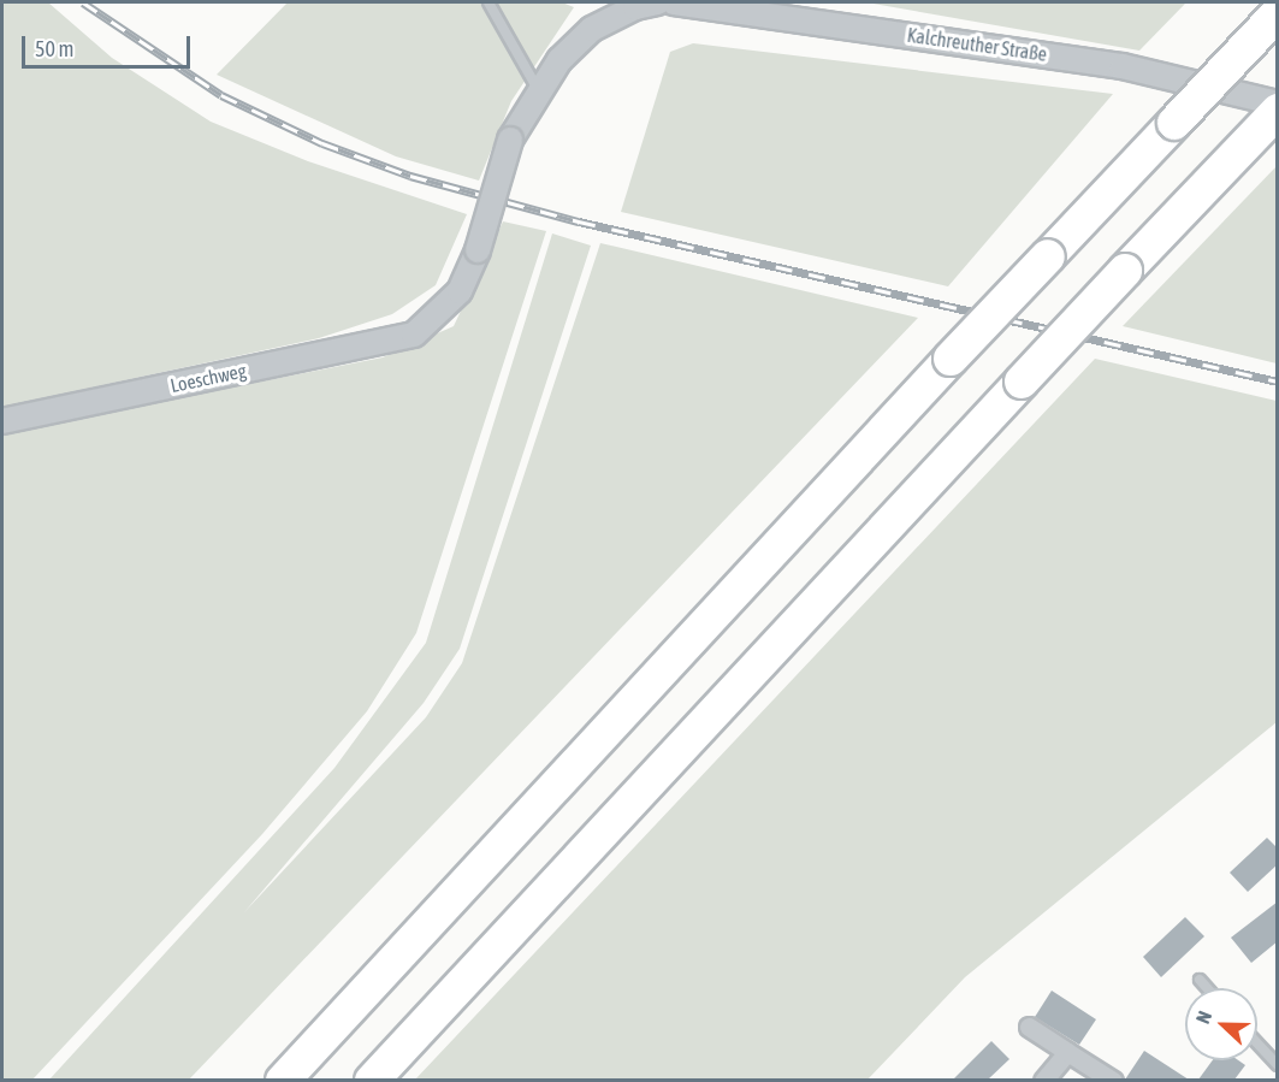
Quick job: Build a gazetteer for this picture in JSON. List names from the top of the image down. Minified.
{"streets":{"street":["Kalchreuther Straße","Loeschweg"]},"scale_bar":"50 m","north":"left"}
